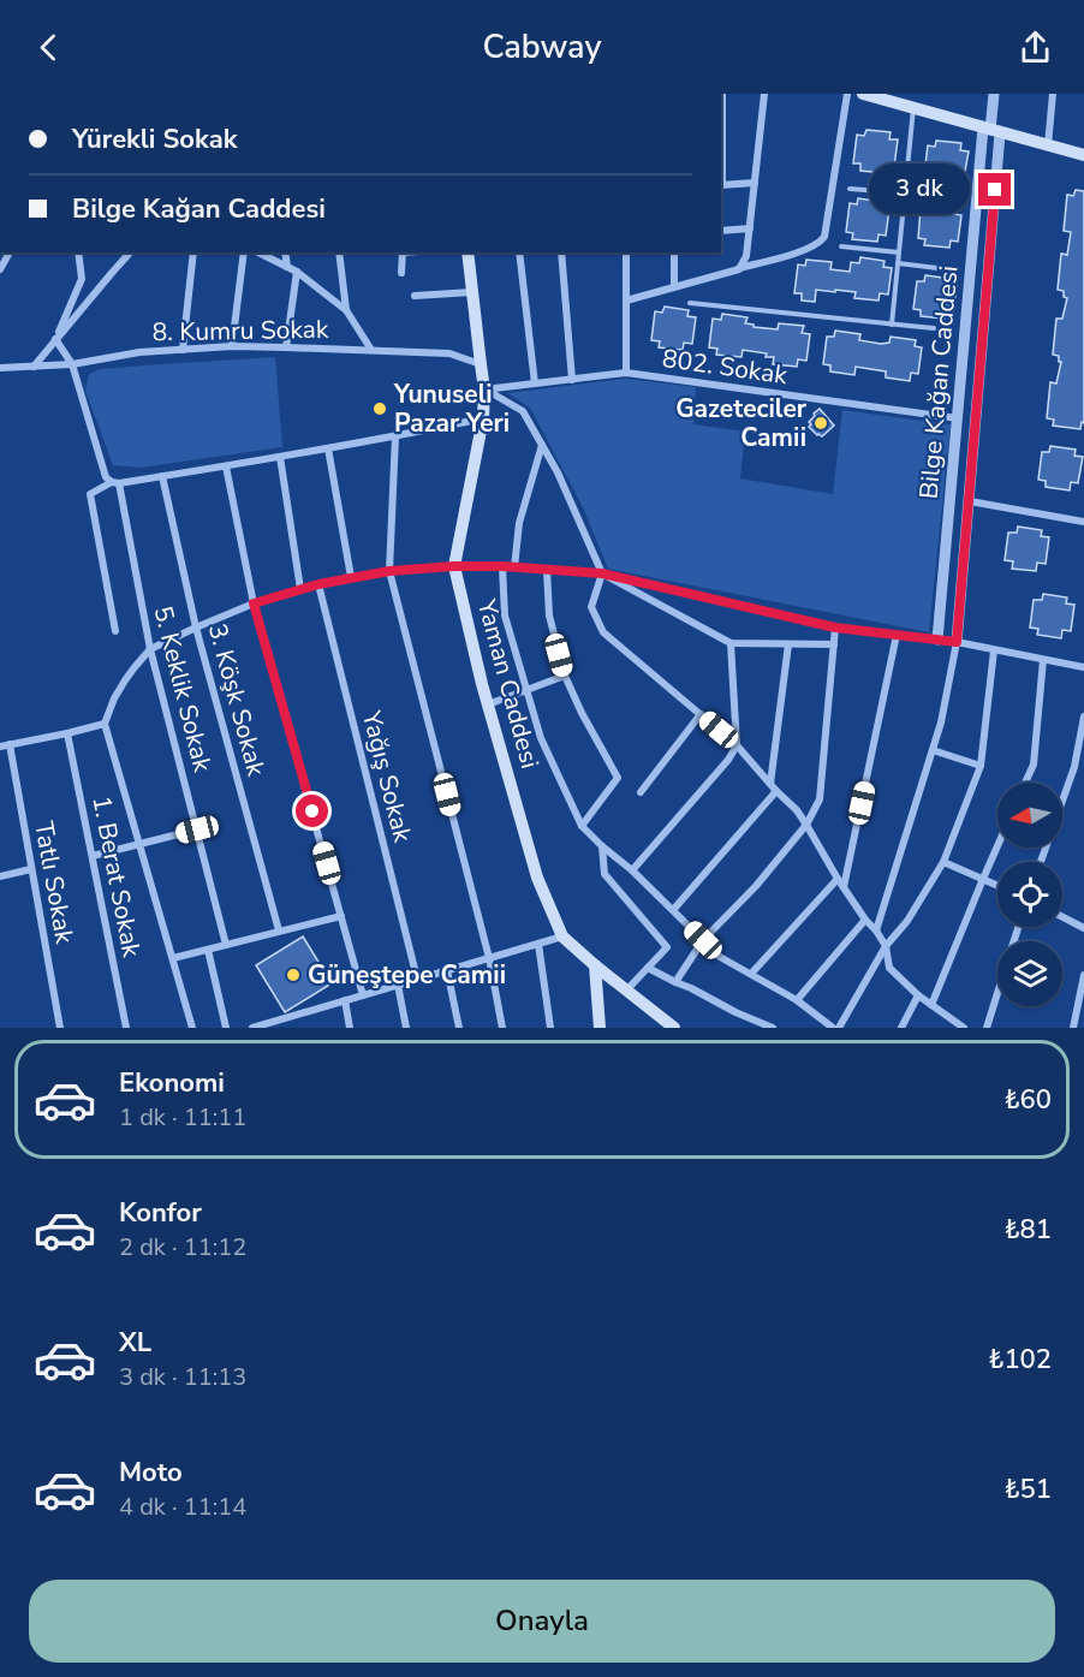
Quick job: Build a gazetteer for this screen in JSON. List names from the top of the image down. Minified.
{"streets":{"main road":["Yaman Caddesi"],"street":["8. Kumru Sokak","802. Sokak","Bilge Kağan Caddesi","5. Keklik Sokak","3. Köşk Sokak","Yağış Sokak","1. Berat Sokak","Tatlı Sokak"]},"crossings":[["8. Kumru Sokak","Yaman Caddesi"],["8. Kumru Sokak","5. Keklik Sokak"],["802. Sokak","Bilge Kağan Caddesi"],["802. Sokak","Yaman Caddesi"]],"places":["Yunuseli Pazar Yeri","Gazeteciler Camii","Güneştepe Camii"],"north":"left","page":{"header":"Cabway","banner":["Yürekli Sokak","Bilge Kağan Caddesi"],"bubble":"3 dk","list":[{"name":"Ekonomi","note":"1 dk · 11:11","value":"₺60"},{"name":"Konfor","note":"2 dk · 11:12","value":"₺81"},{"name":"XL","note":"3 dk · 11:13","value":"₺102"},{"name":"Moto","note":"4 dk · 11:14","value":"₺51"}],"buttons":"Onayla"}}
